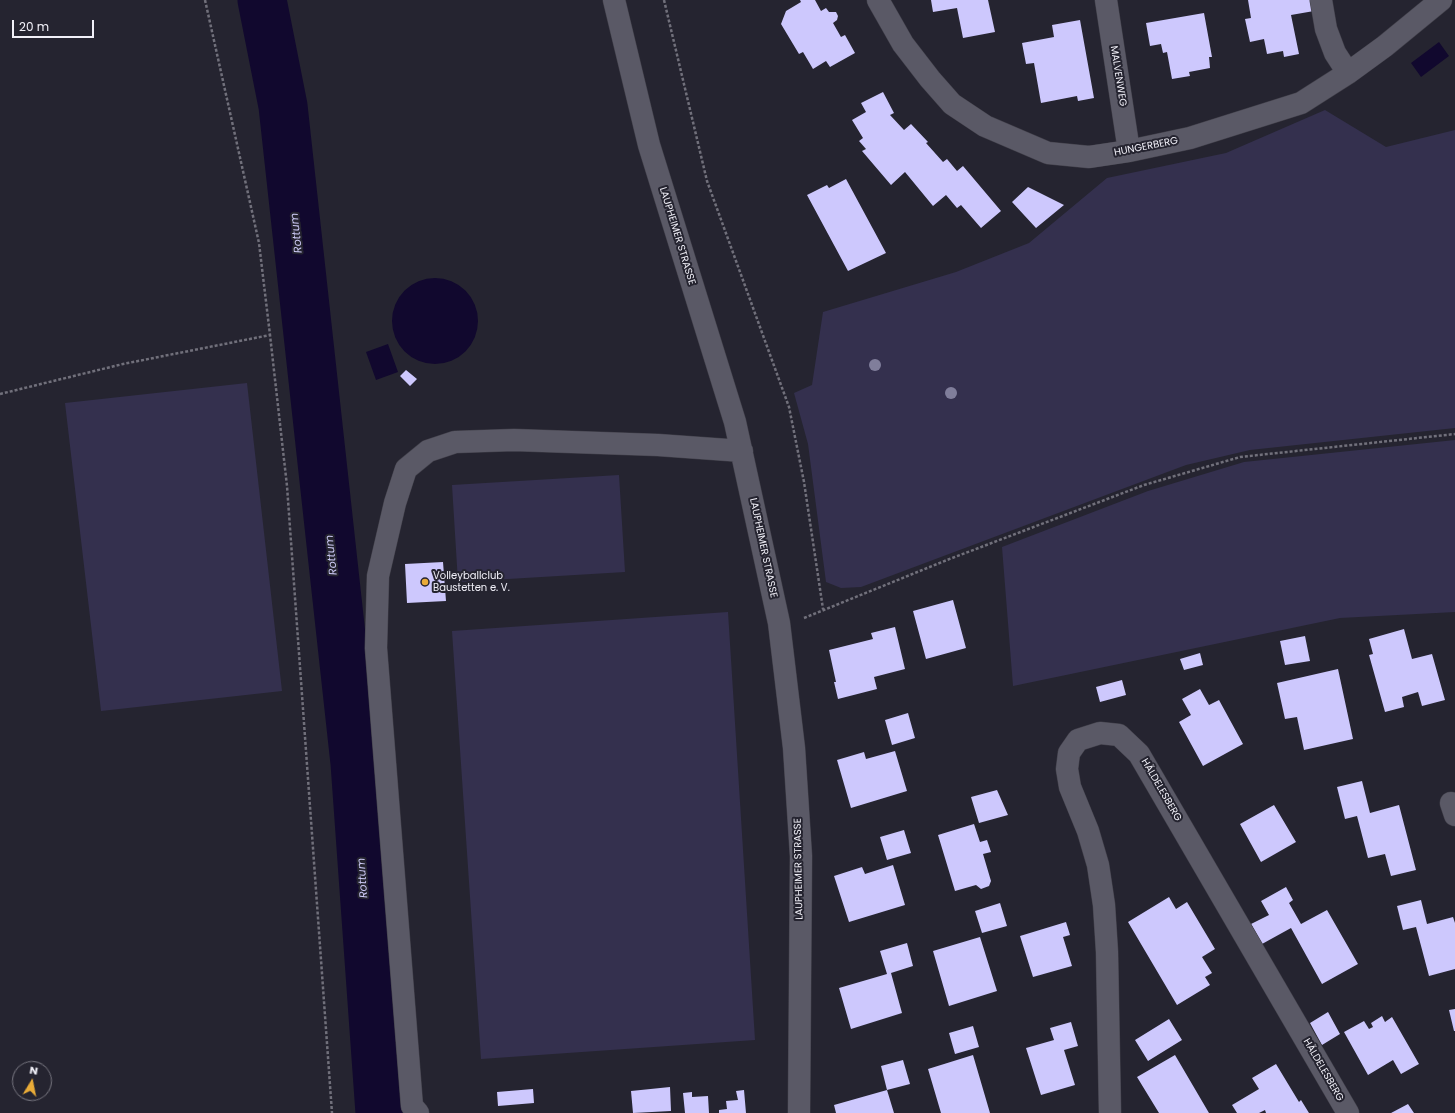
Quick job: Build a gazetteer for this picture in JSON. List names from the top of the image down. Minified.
{"streets":{"street":["MALVENWEG","HUNGERBERG","LAUPHEIMER STRASSE","HÄLDELESBERG"]},"crossings":[["MALVENWEG","HUNGERBERG"]],"water":["Rottum"],"places":["Volleyballclub Baustetten e. V."],"scale_bar":"20 m","north":"top"}
